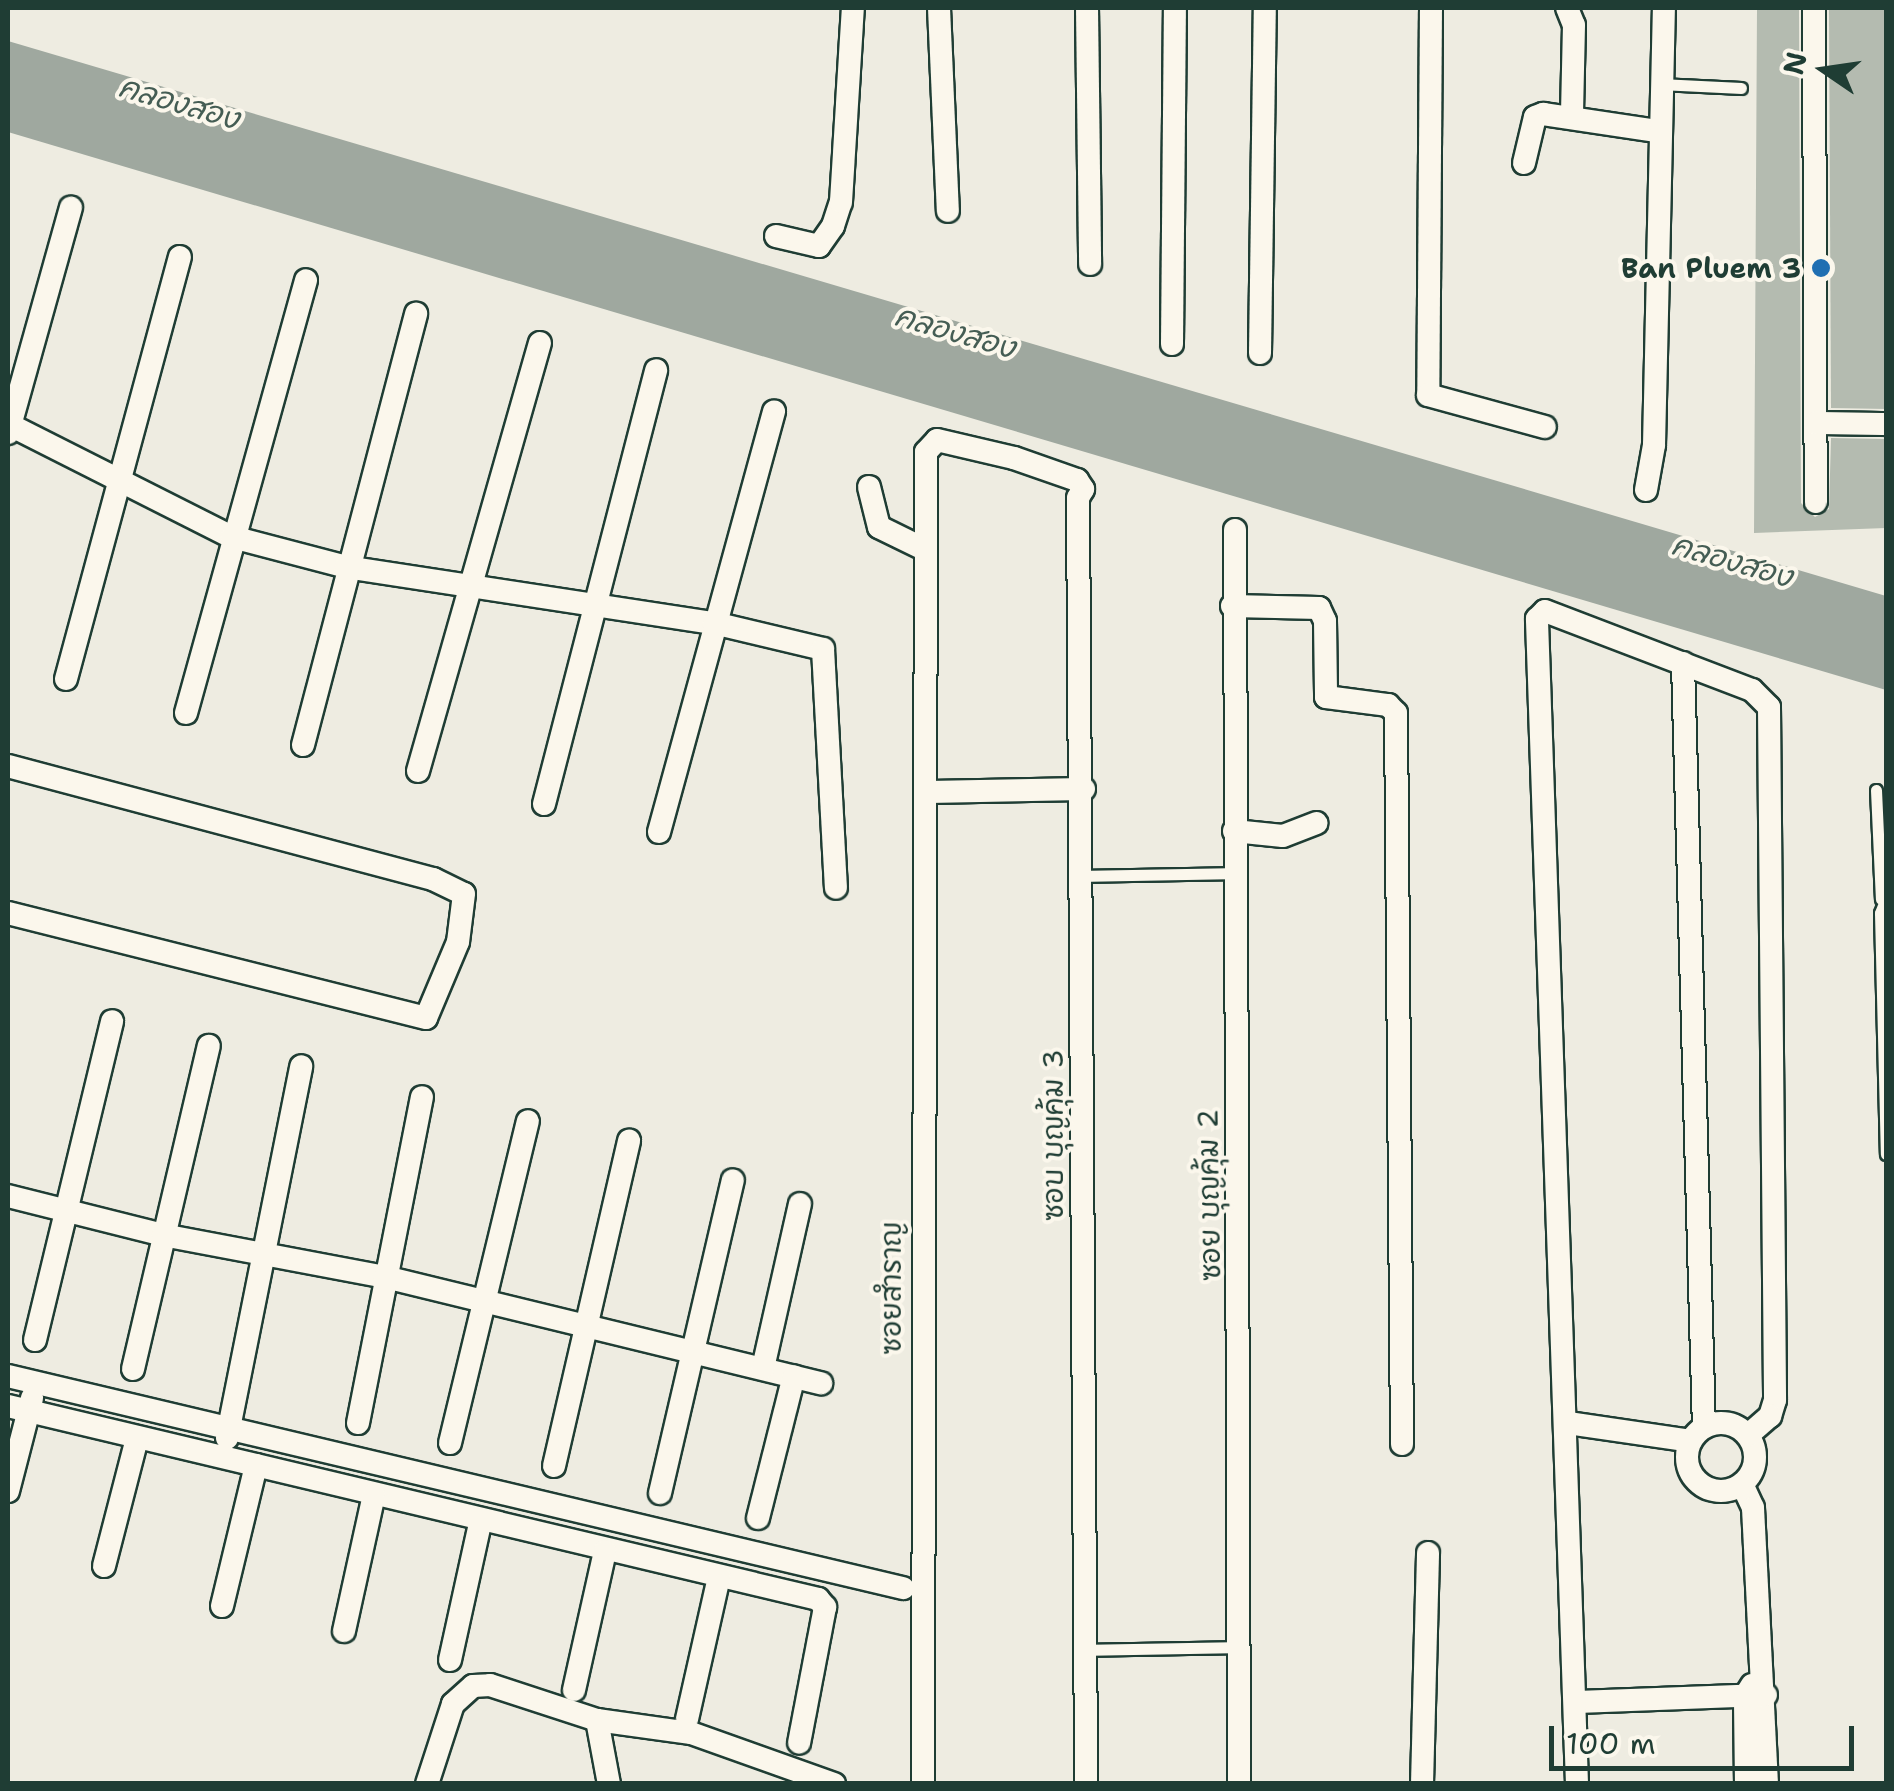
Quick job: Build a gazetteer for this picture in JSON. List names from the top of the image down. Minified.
{"streets":{"street":["ซอบ บุญคุ้ม 3","ซอย บุญคุ้ม 2","ซอยสำราญ"]},"crossings":[["ซอบ บุญคุ้ม 3","ซอยสำราญ"]],"water":["คลองสอง"],"places":["Ban Pluem 3"],"scale_bar":"100 m","north":"left"}
